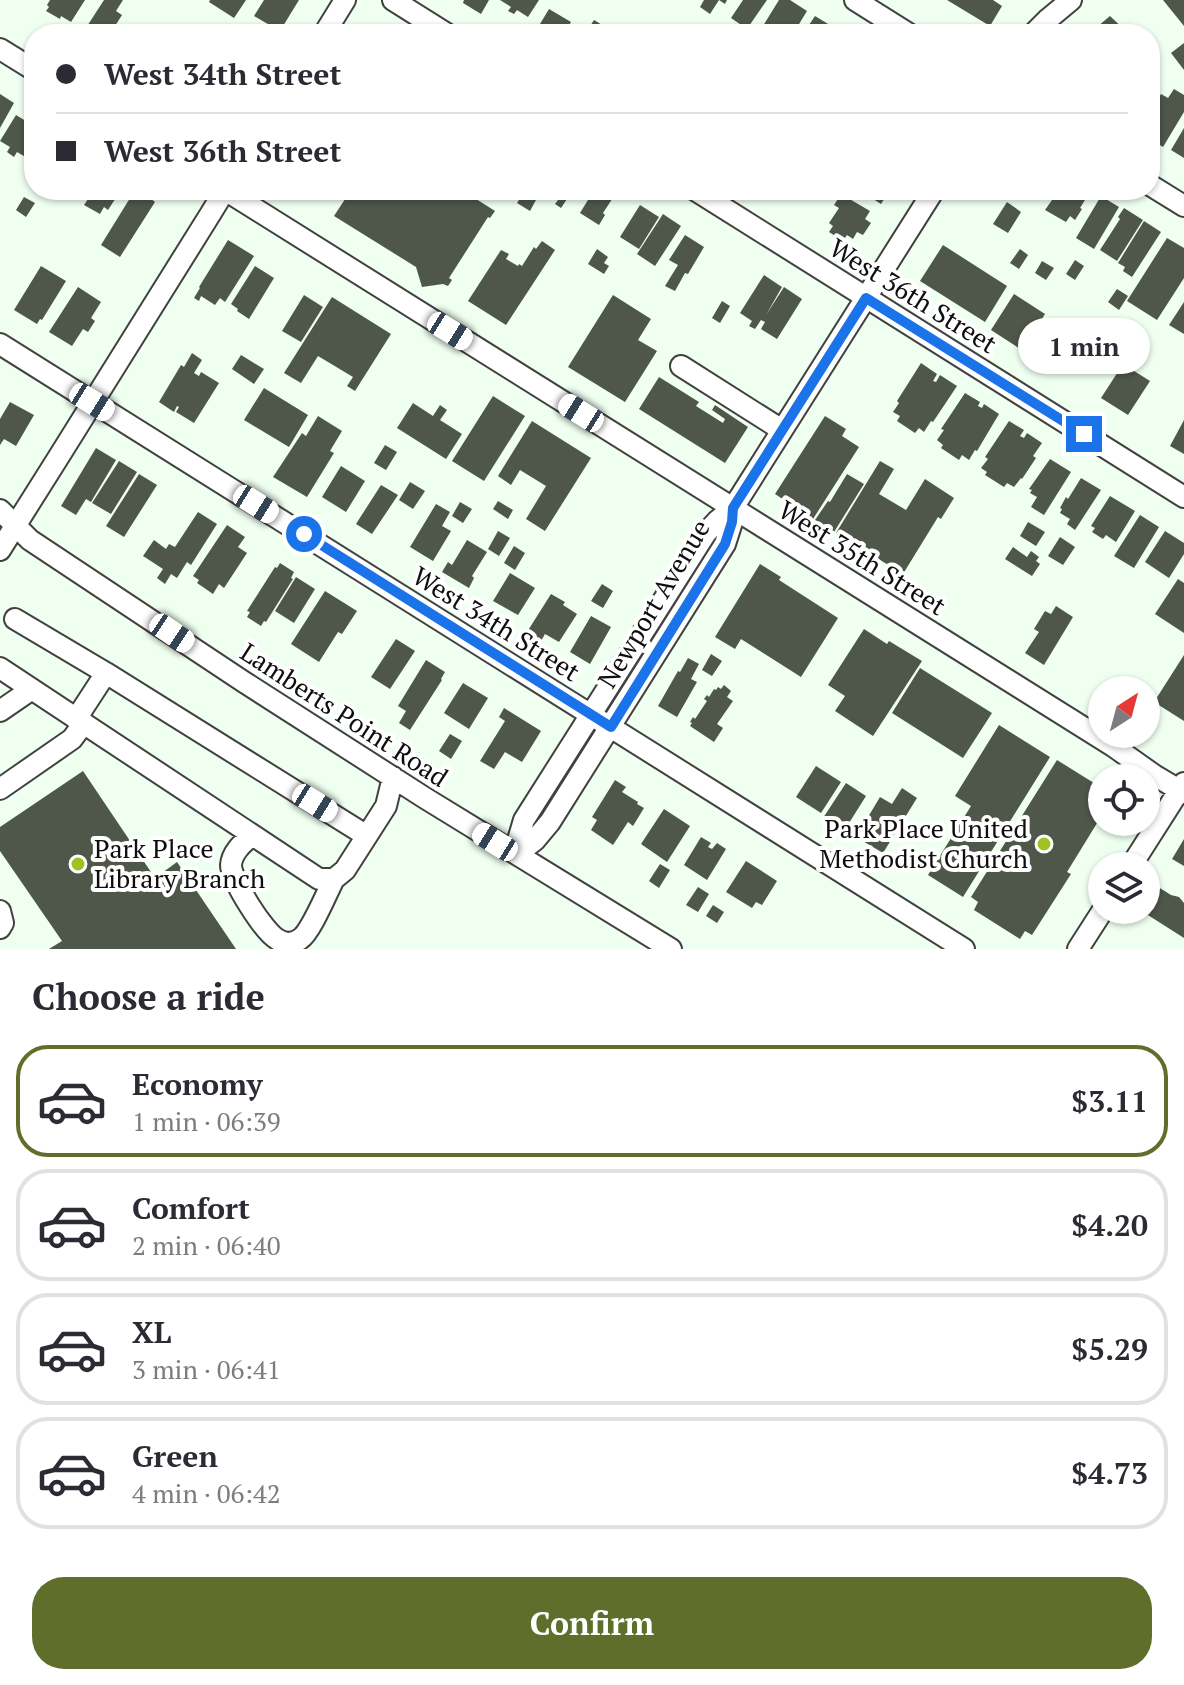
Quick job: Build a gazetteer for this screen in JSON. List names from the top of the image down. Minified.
{"streets":{"street":["West 36th Street","West 35th Street","Newport Avenue","West 34th Street","Lamberts Point Road"]},"crossings":[["West 36th Street","Newport Avenue"],["West 35th Street","Newport Avenue"],["Newport Avenue","West 34th Street"],["Newport Avenue","Lamberts Point Road"]],"places":["Park Place United Methodist Church","Park Place Library Branch"],"north":"top right","page":{"banner":["West 34th Street","West 36th Street"],"bubble":"1 min","heading":"Choose a ride","list":[{"name":"Economy","note":"1 min · 06:39","value":"$3.11"},{"name":"Comfort","note":"2 min · 06:40","value":"$4.20"},{"name":"XL","note":"3 min · 06:41","value":"$5.29"},{"name":"Green","note":"4 min · 06:42","value":"$4.73"}],"buttons":"Confirm"}}
